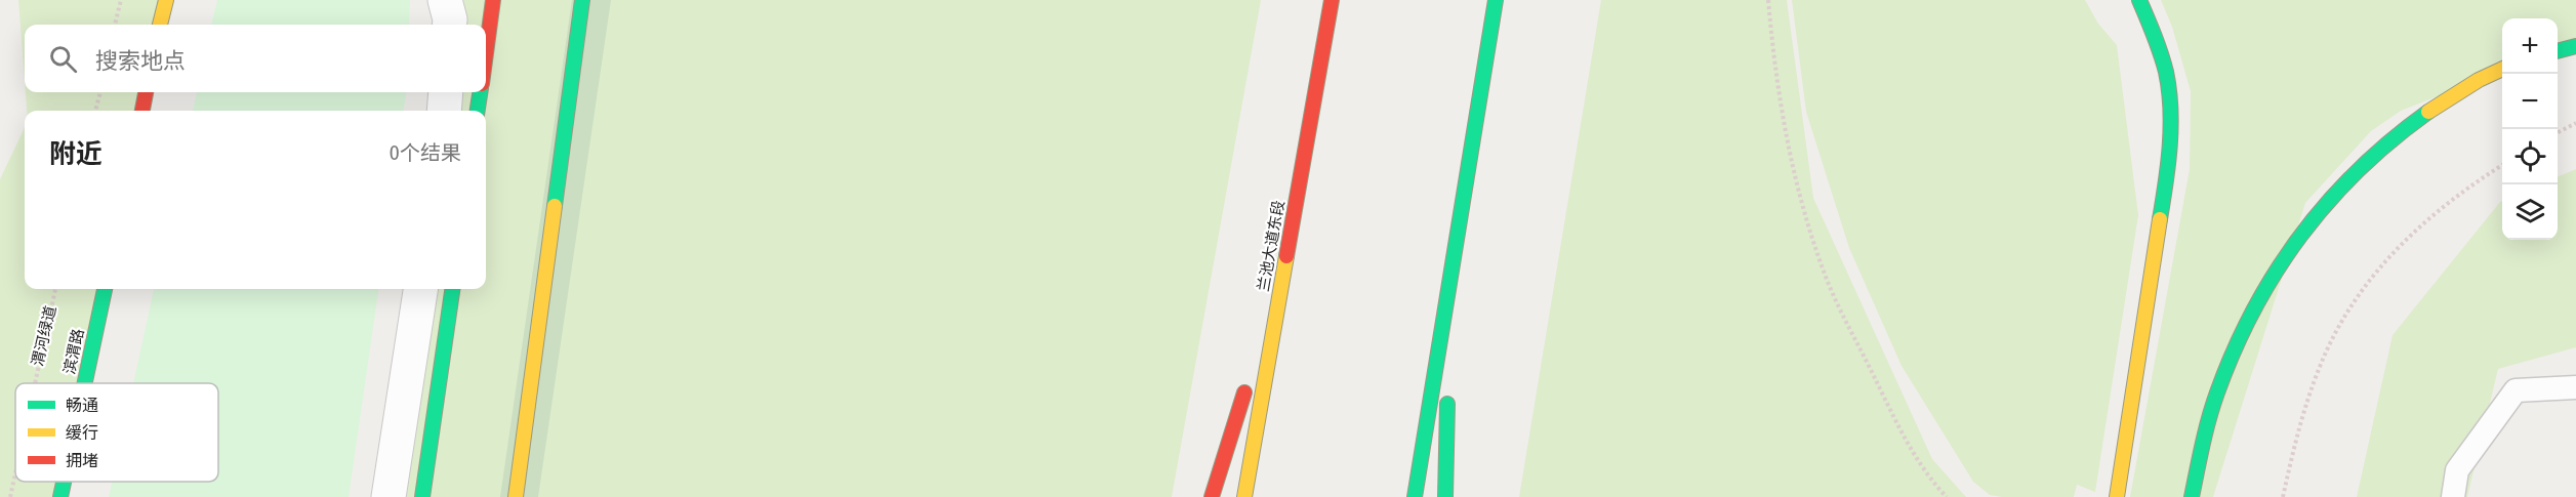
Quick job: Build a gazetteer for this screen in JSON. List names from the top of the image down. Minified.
{"streets":{"main road":["兰池大道东段","滨渭路"],"path":["渭河绿道"]},"legend":["畅通","缓行","拥堵"],"page":{"map_buttons":["+","−"],"search":"搜索地点","heading":["附近","0个结果"]}}
